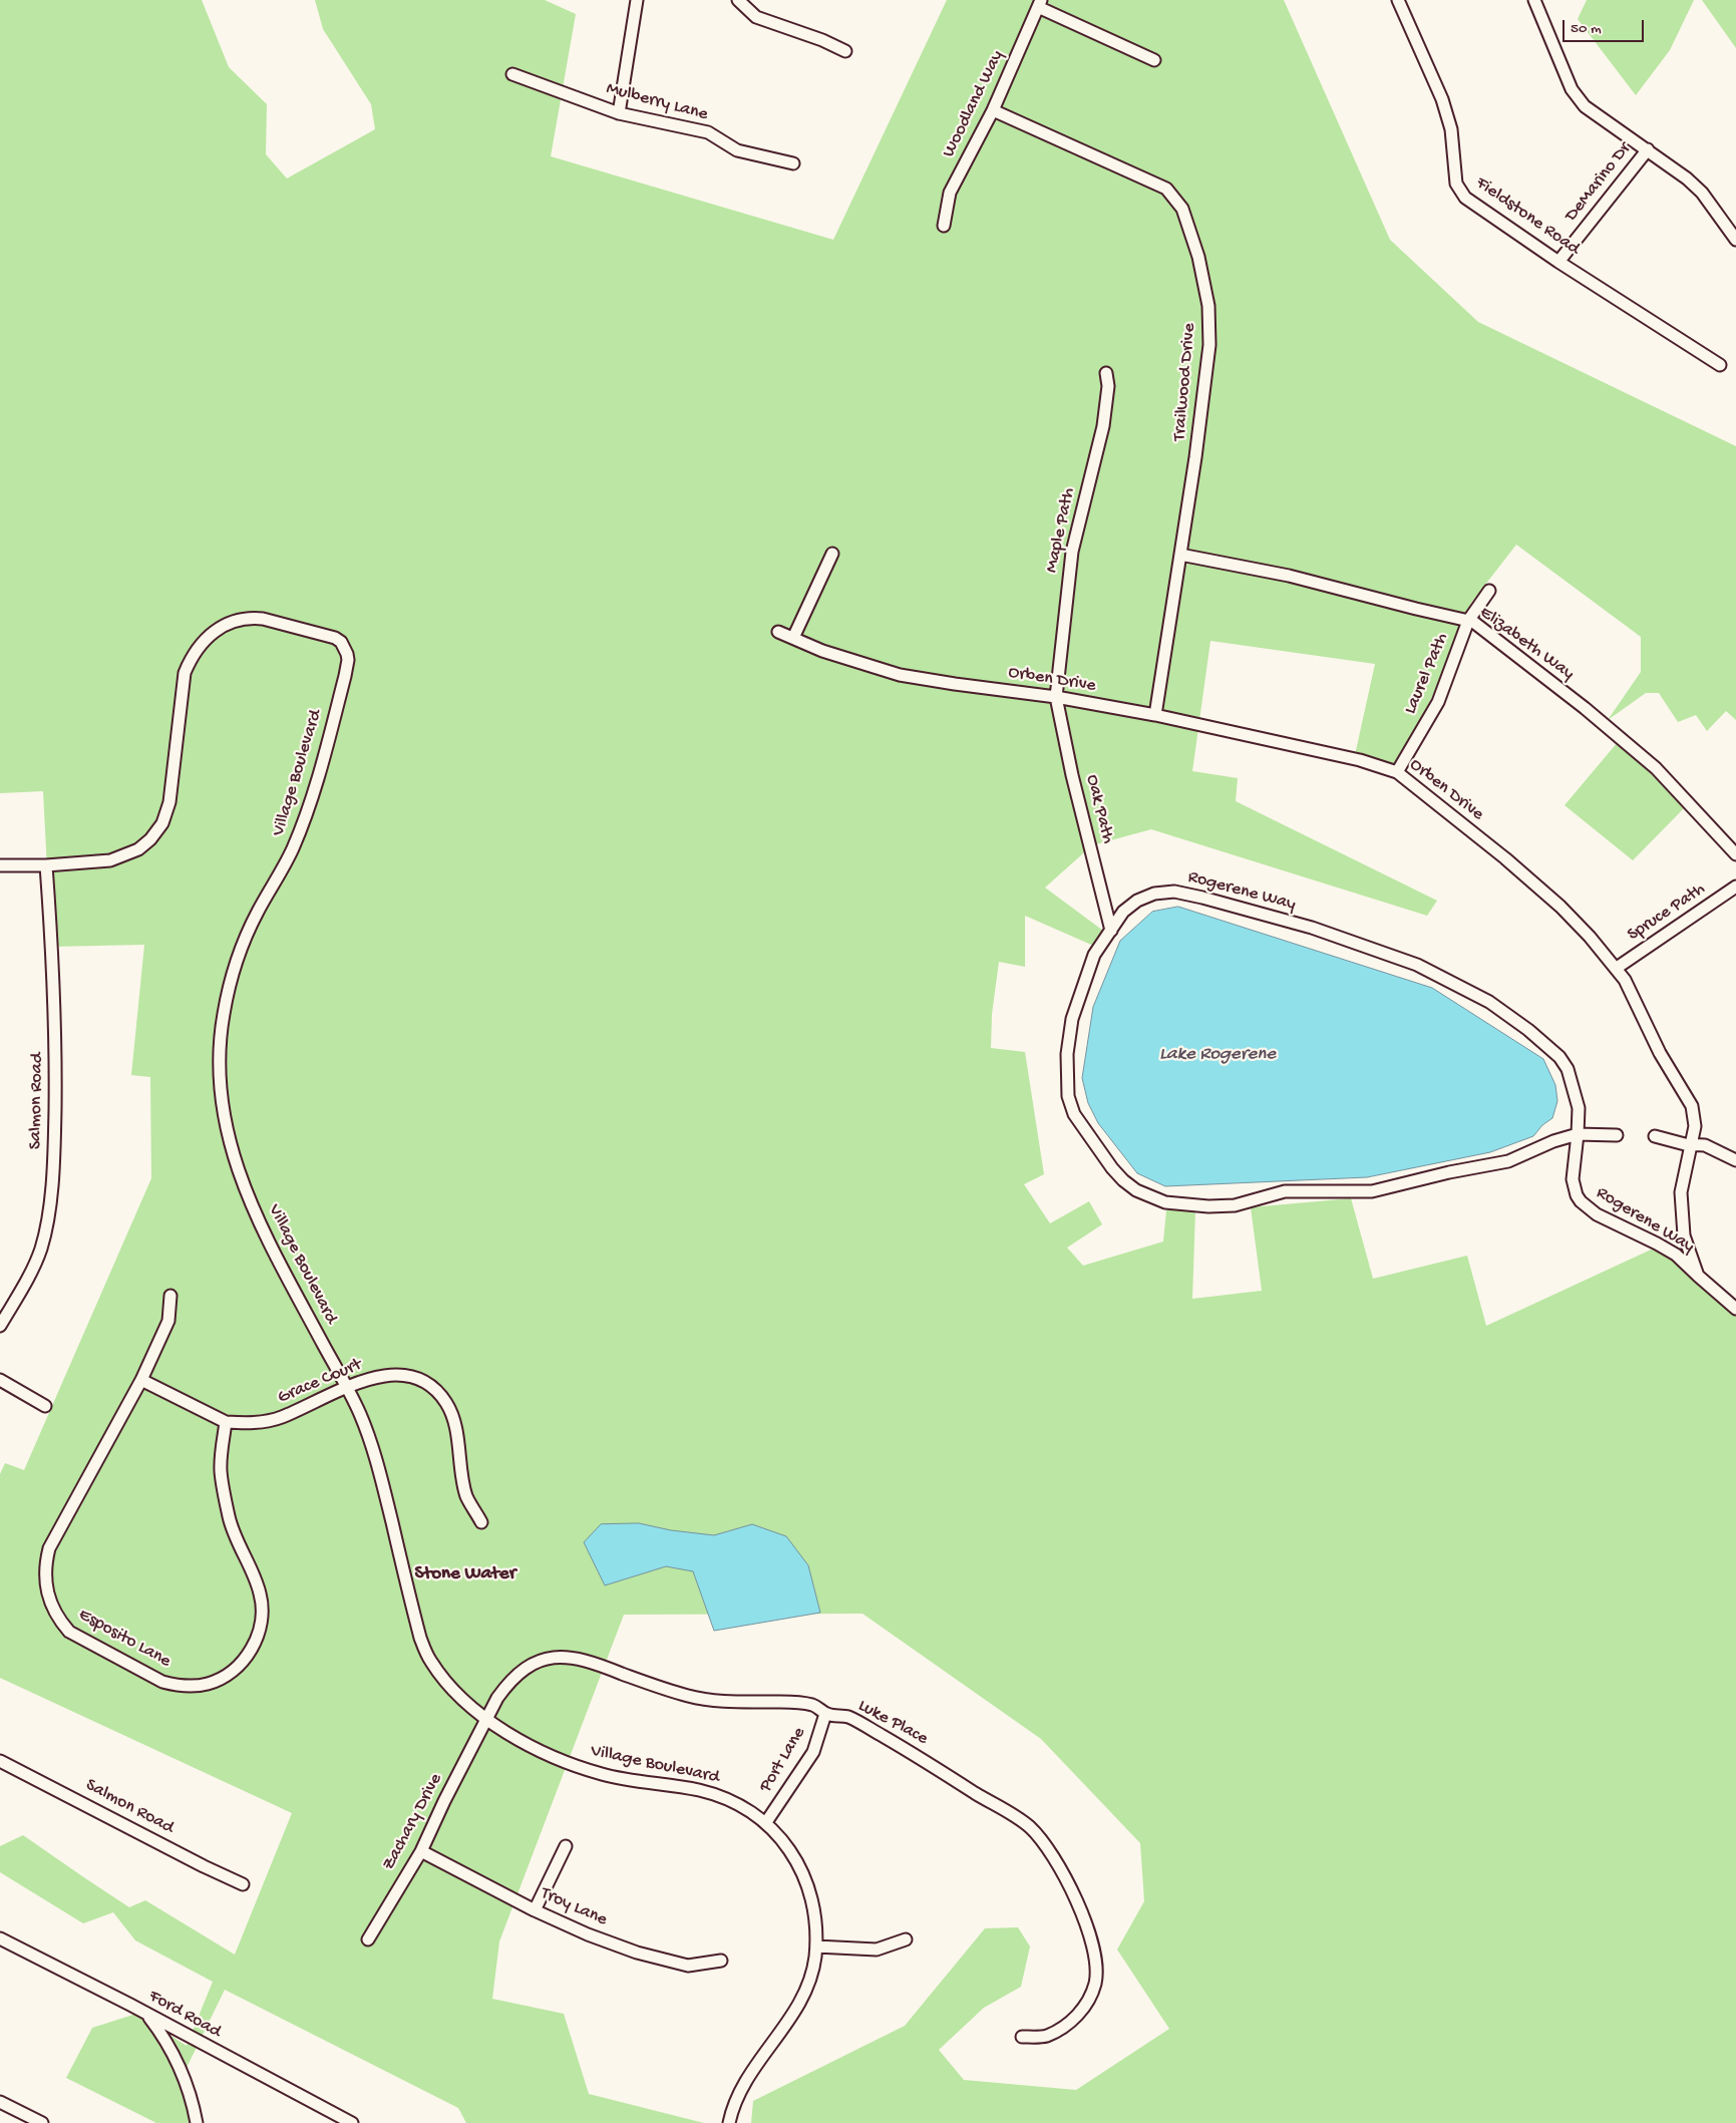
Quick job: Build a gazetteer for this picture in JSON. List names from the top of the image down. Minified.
{"streets":{"street":["Mulberry Lane","Woodland Way","DeMarino Dr","Fieldstone Road","Trailwood Drive","Maple Path","Elizabeth Way","Laurel Path","Orben Drive","Village Boulevard","Oak Path","Rogerene Way","Spruce Path","Salmon Road","Grace Court","Esposito Lane","Luke Place","Port Lane","Zachary Drive","Troy Lane","Ford Road"]},"crossings":[["Woodland Way","Trailwood Drive"],["DeMarino Dr","Fieldstone Road"],["Trailwood Drive","Elizabeth Way"],["Trailwood Drive","Orben Drive"],["Maple Path","Orben Drive"],["Maple Path","Oak Path"],["Elizabeth Way","Laurel Path"],["Laurel Path","Orben Drive"],["Orben Drive","Oak Path"],["Orben Drive","Rogerene Way"],["Orben Drive","Spruce Path"],["Village Boulevard","Salmon Road"],["Village Boulevard","Grace Court"],["Village Boulevard","Luke Place"],["Village Boulevard","Port Lane"],["Village Boulevard","Zachary Drive"],["Oak Path","Rogerene Way"],["Grace Court","Esposito Lane"],["Luke Place","Port Lane"],["Luke Place","Zachary Drive"],["Zachary Drive","Troy Lane"]],"districts":["Stone Water"],"water":["Lake Rogerene"],"scale_bar":"50 m"}
